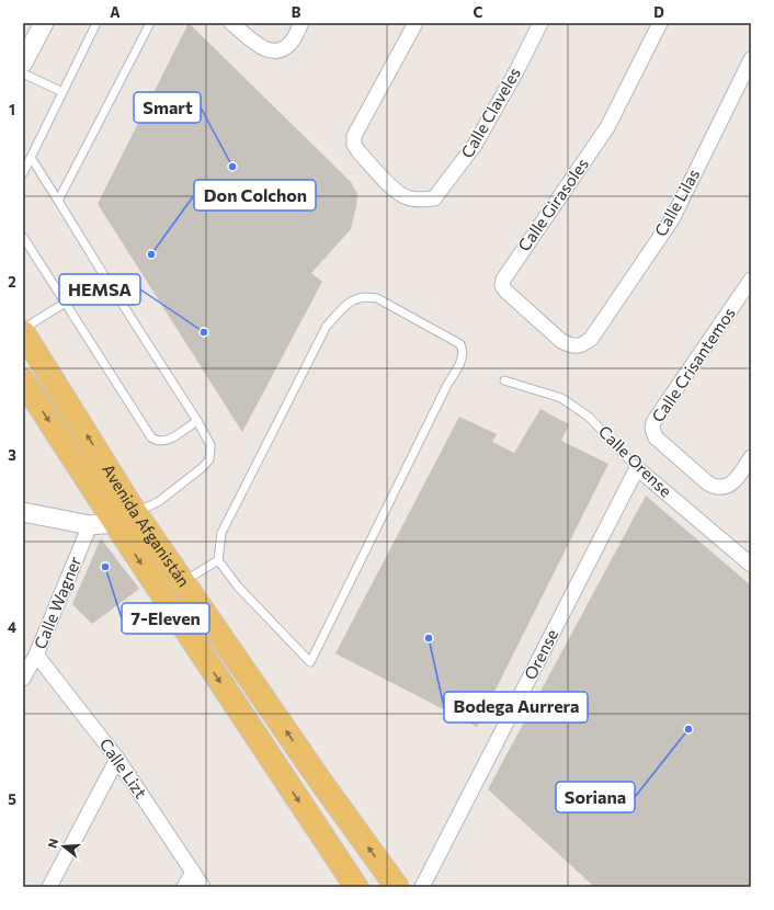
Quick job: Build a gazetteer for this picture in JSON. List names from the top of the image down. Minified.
{"streets":{"main road":["Avenida Afganistán"],"street":["Calle Claveles","Calle Lilas","Calle Girasoles","Calle Crisantemos","Calle Orense","Calle Wagner","Orense","Calle Lizt"]},"crossings":[["Calle Lilas","Calle Girasoles"],["Calle Orense","Orense"],["Calle Wagner","Calle Lizt"]],"places":["Smart","Don Colchon","HEMSA","7-Eleven","Bodega Aurrera","Soriana"],"north":"left","grid":{"columns":["A","B","C","D"],"rows":["1","2","3","4","5"]}}
